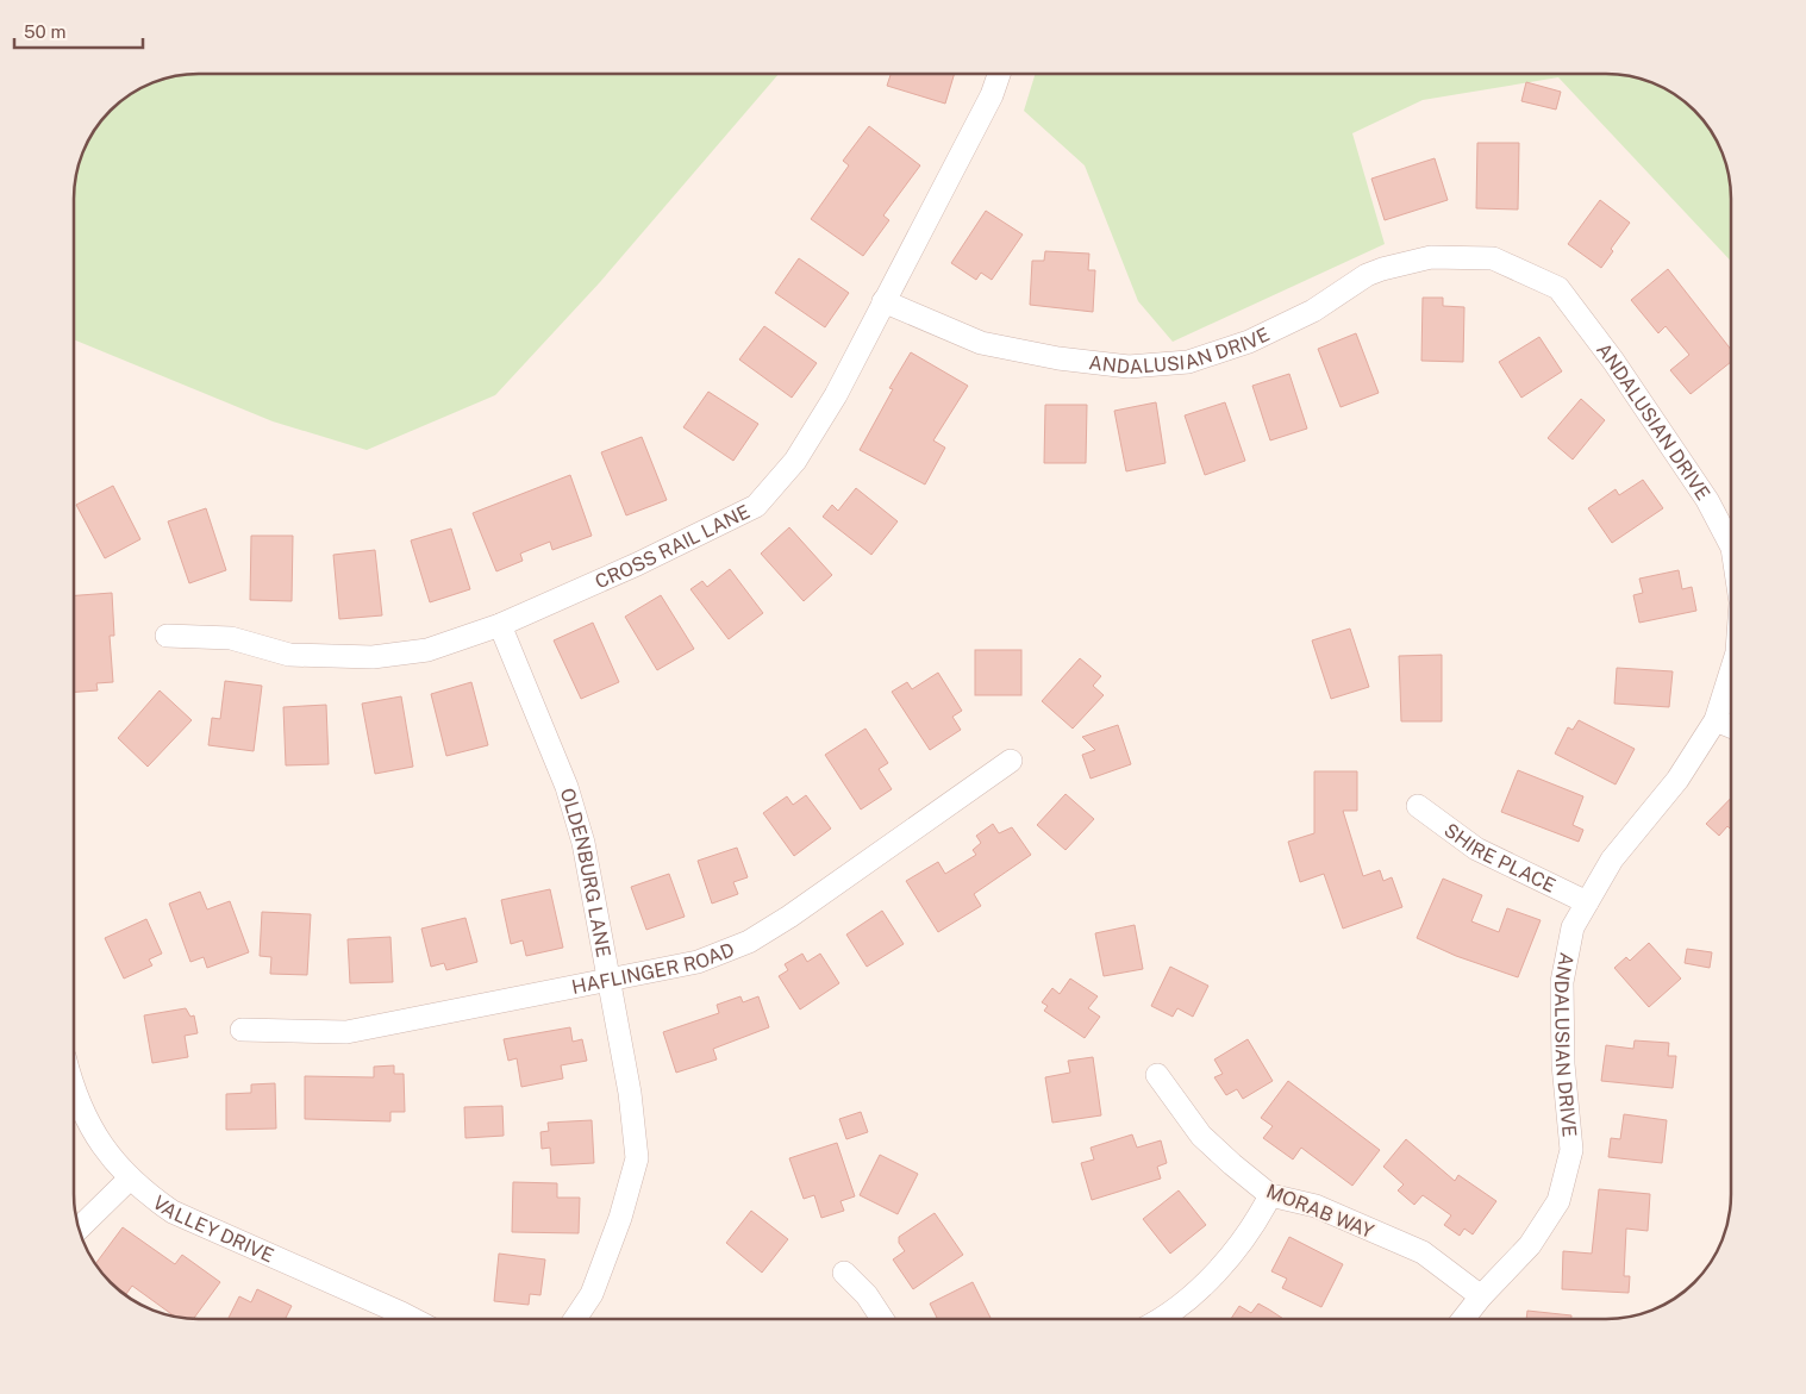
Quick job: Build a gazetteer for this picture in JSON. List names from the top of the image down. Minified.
{"streets":{"street":["ANDALUSIAN DRIVE","CROSS RAIL LANE","SHIRE PLACE","OLDENBURG LANE","HAFLINGER ROAD","MORAB WAY","VALLEY DRIVE"]},"crossings":[["ANDALUSIAN DRIVE","CROSS RAIL LANE"],["ANDALUSIAN DRIVE","SHIRE PLACE"],["ANDALUSIAN DRIVE","MORAB WAY"],["CROSS RAIL LANE","OLDENBURG LANE"],["OLDENBURG LANE","HAFLINGER ROAD"]],"scale_bar":"50 m"}
